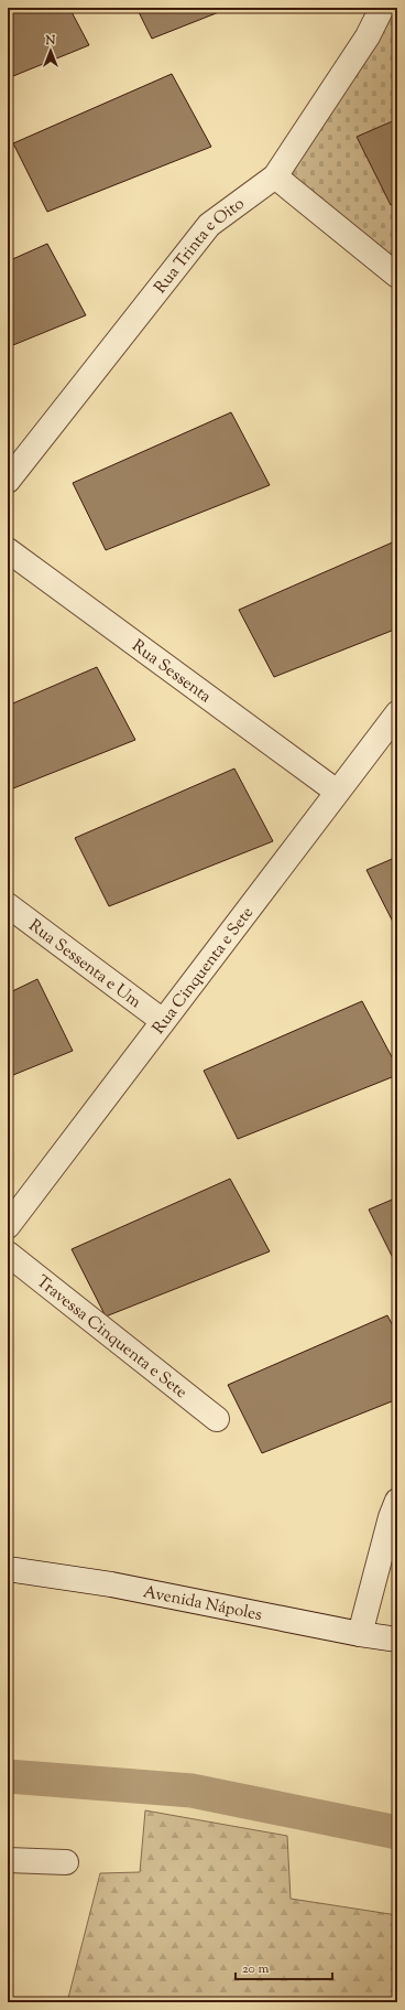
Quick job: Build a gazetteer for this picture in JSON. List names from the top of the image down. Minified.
{"streets":{"street":["Rua Trinta e Oito","Rua Sessenta","Rua Sessenta e Um","Rua Cinquenta e Sete","Travessa Cinquenta e Sete","Avenida Nápoles"]},"crossings":[["Rua Sessenta","Rua Cinquenta e Sete"],["Rua Sessenta e Um","Rua Cinquenta e Sete"]],"scale_bar":"20 m","north":"top"}
